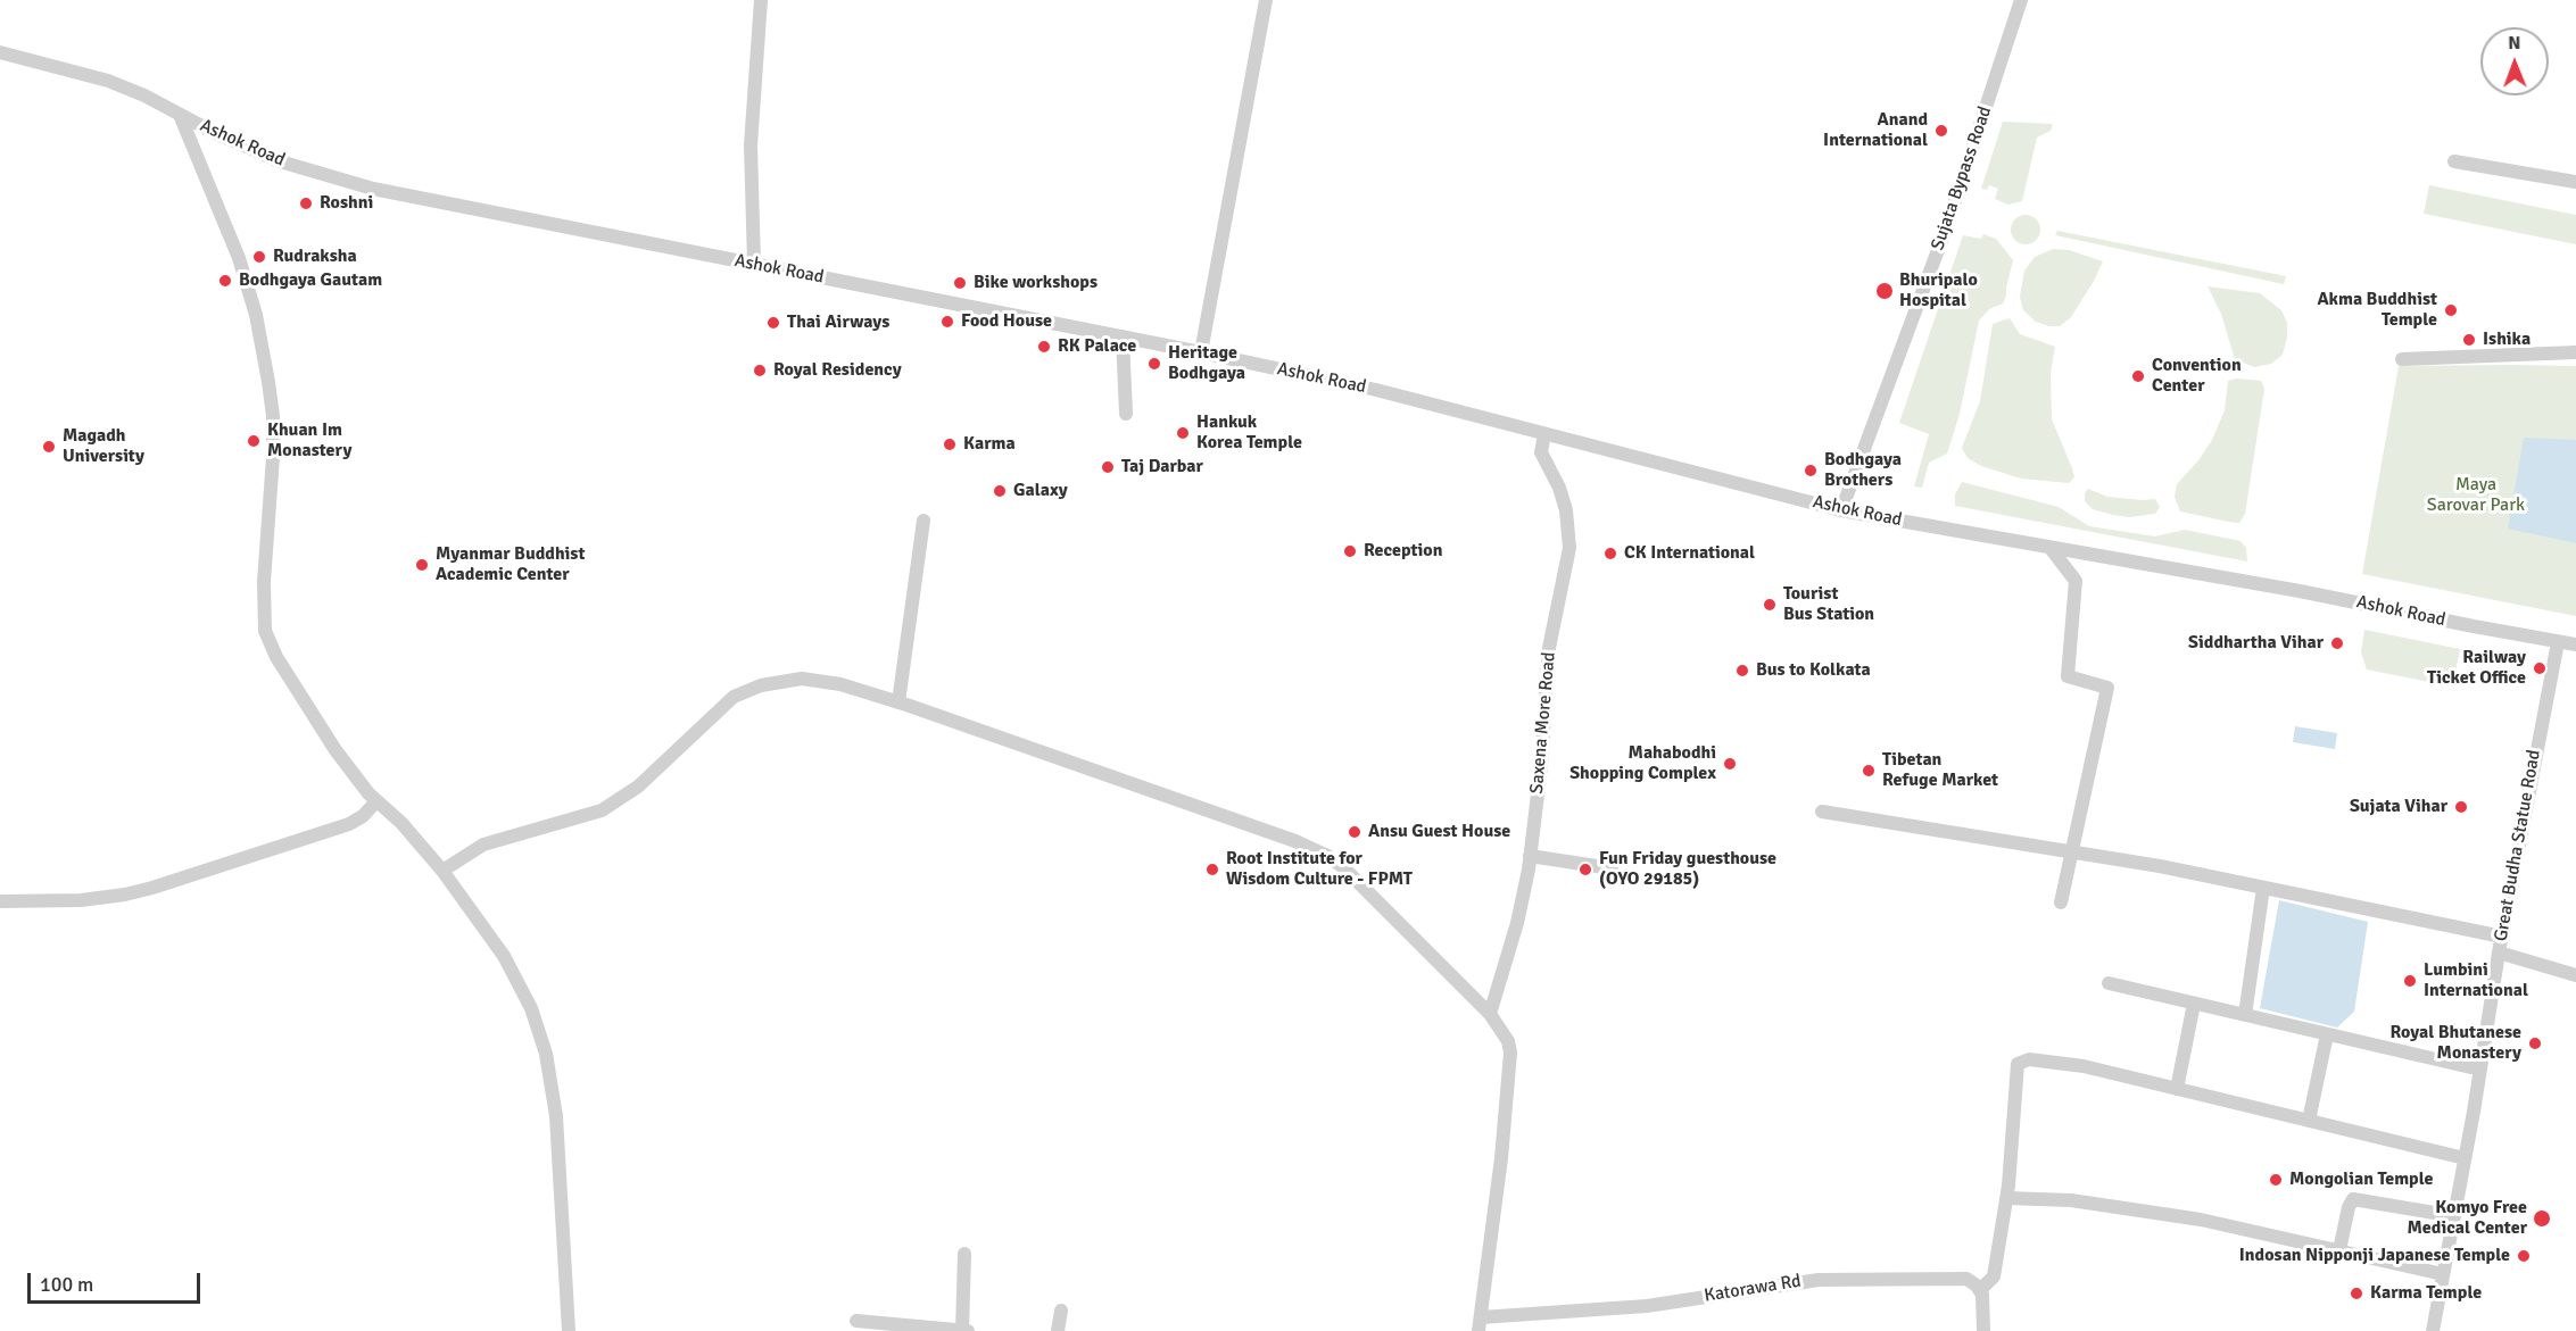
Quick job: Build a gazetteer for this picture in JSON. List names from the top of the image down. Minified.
{"streets":{"street":["Ashok Road","Sujata Bypass Road","Saxena More Road","Great Budha Statue Road","Katorawa Rd"]},"crossings":[["Ashok Road","Sujata Bypass Road"],["Ashok Road","Saxena More Road"],["Ashok Road","Great Budha Statue Road"]],"parks":["Maya Sarovar Park"],"places":["Anand International","Roshni","Rudraksha","Bodhgaya Gautam","Bike workshops","Bhuripalo Hospital","Akma Buddhist Temple","Food House","Thai Airways","Ishika","RK Palace","Heritage Bodhgaya","Royal Residency","Convention Center","Hankuk Korea Temple","Khuan Im Monastery","Karma","Magadh University","Taj Darbar","Bodhgaya Brothers","Galaxy","Reception","CK International","Myanmar Buddhist Academic Center","Tourist Bus Station","Siddhartha Vihar","Railway Ticket Office","Bus to Kolkata","Mahabodhi Shopping Complex","Tibetan Refuge Market","Sujata Vihar","Ansu Guest House","Root Institute for Wisdom Culture - FPMT","Fun Friday guesthouse (OYO 29185)","Lumbini International","Royal Bhutanese Monastery","Mongolian Temple","Komyo Free Medical Center","Indosan Nipponji Japanese Temple","Karma Temple"],"scale_bar":"100 m","north":"top"}
